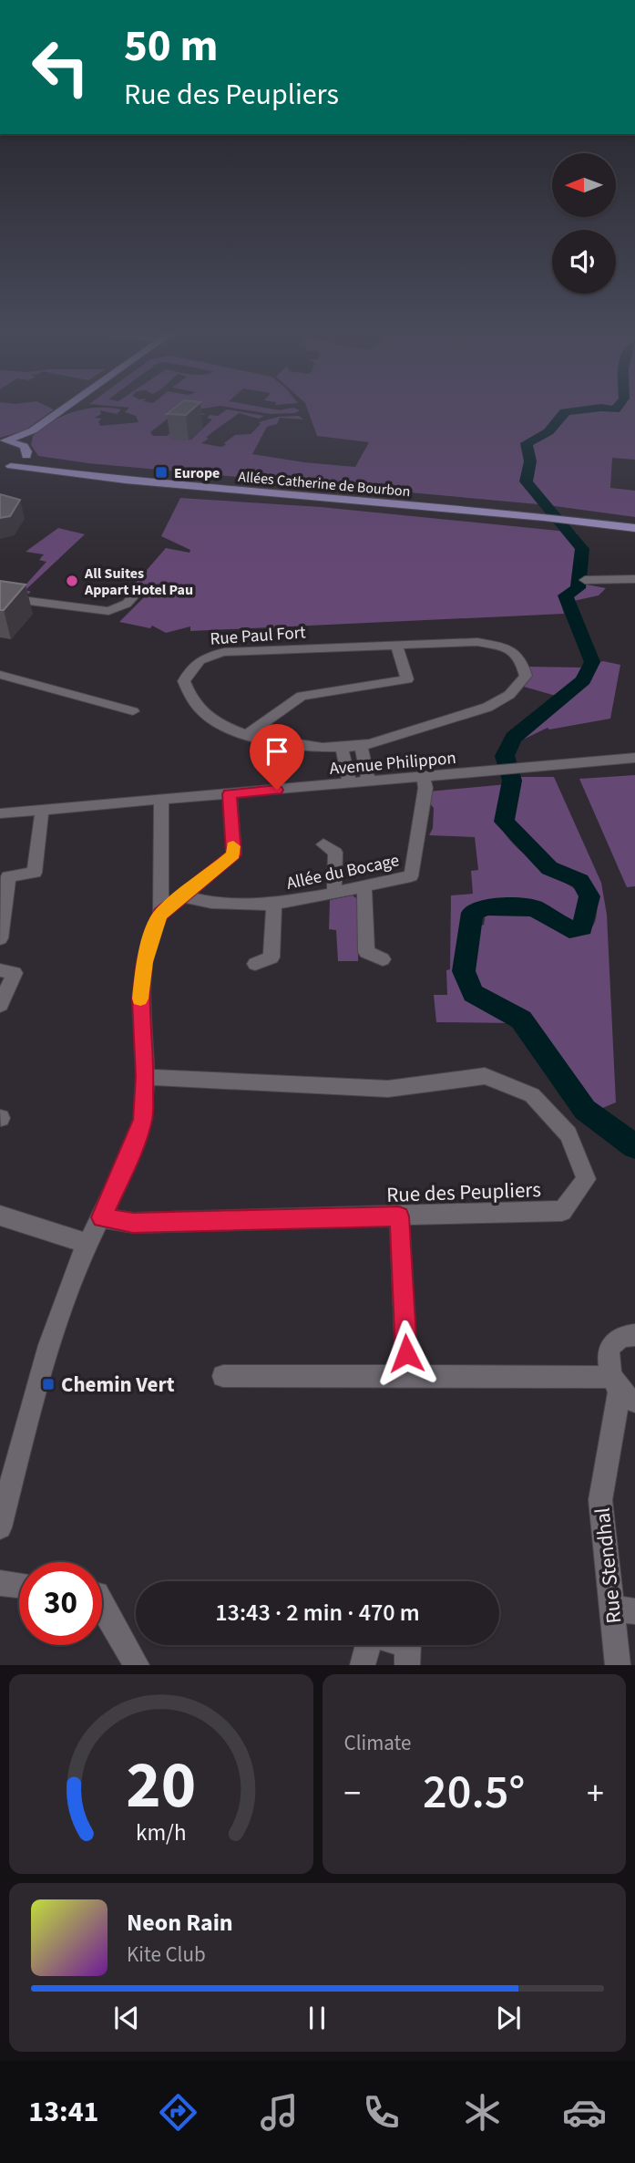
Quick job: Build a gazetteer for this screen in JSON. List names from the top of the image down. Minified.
{"streets":{"main road":["Allées Catherine de Bourbon"],"street":["Rue Paul Fort","Avenue Philippon","Allée du Bocage","Rue des Peupliers","Rue Stendhal"]},"crossings":[["Avenue Philippon","Allée du Bocage"]],"places":{"transit":["Europe","Chemin Vert"],"other":["All Suites Appart Hotel Pau"]},"north":"left","page":{"turn":["50 m","Rue des Peupliers"],"limit":"30","trip":"13:43 · 2 min · 470 m","tile":"Climate","heat":["−","20.5°","+"],"song":["Neon Rain","Kite Club"],"tabs":"13:41","gauge":["20","km/h"]}}
